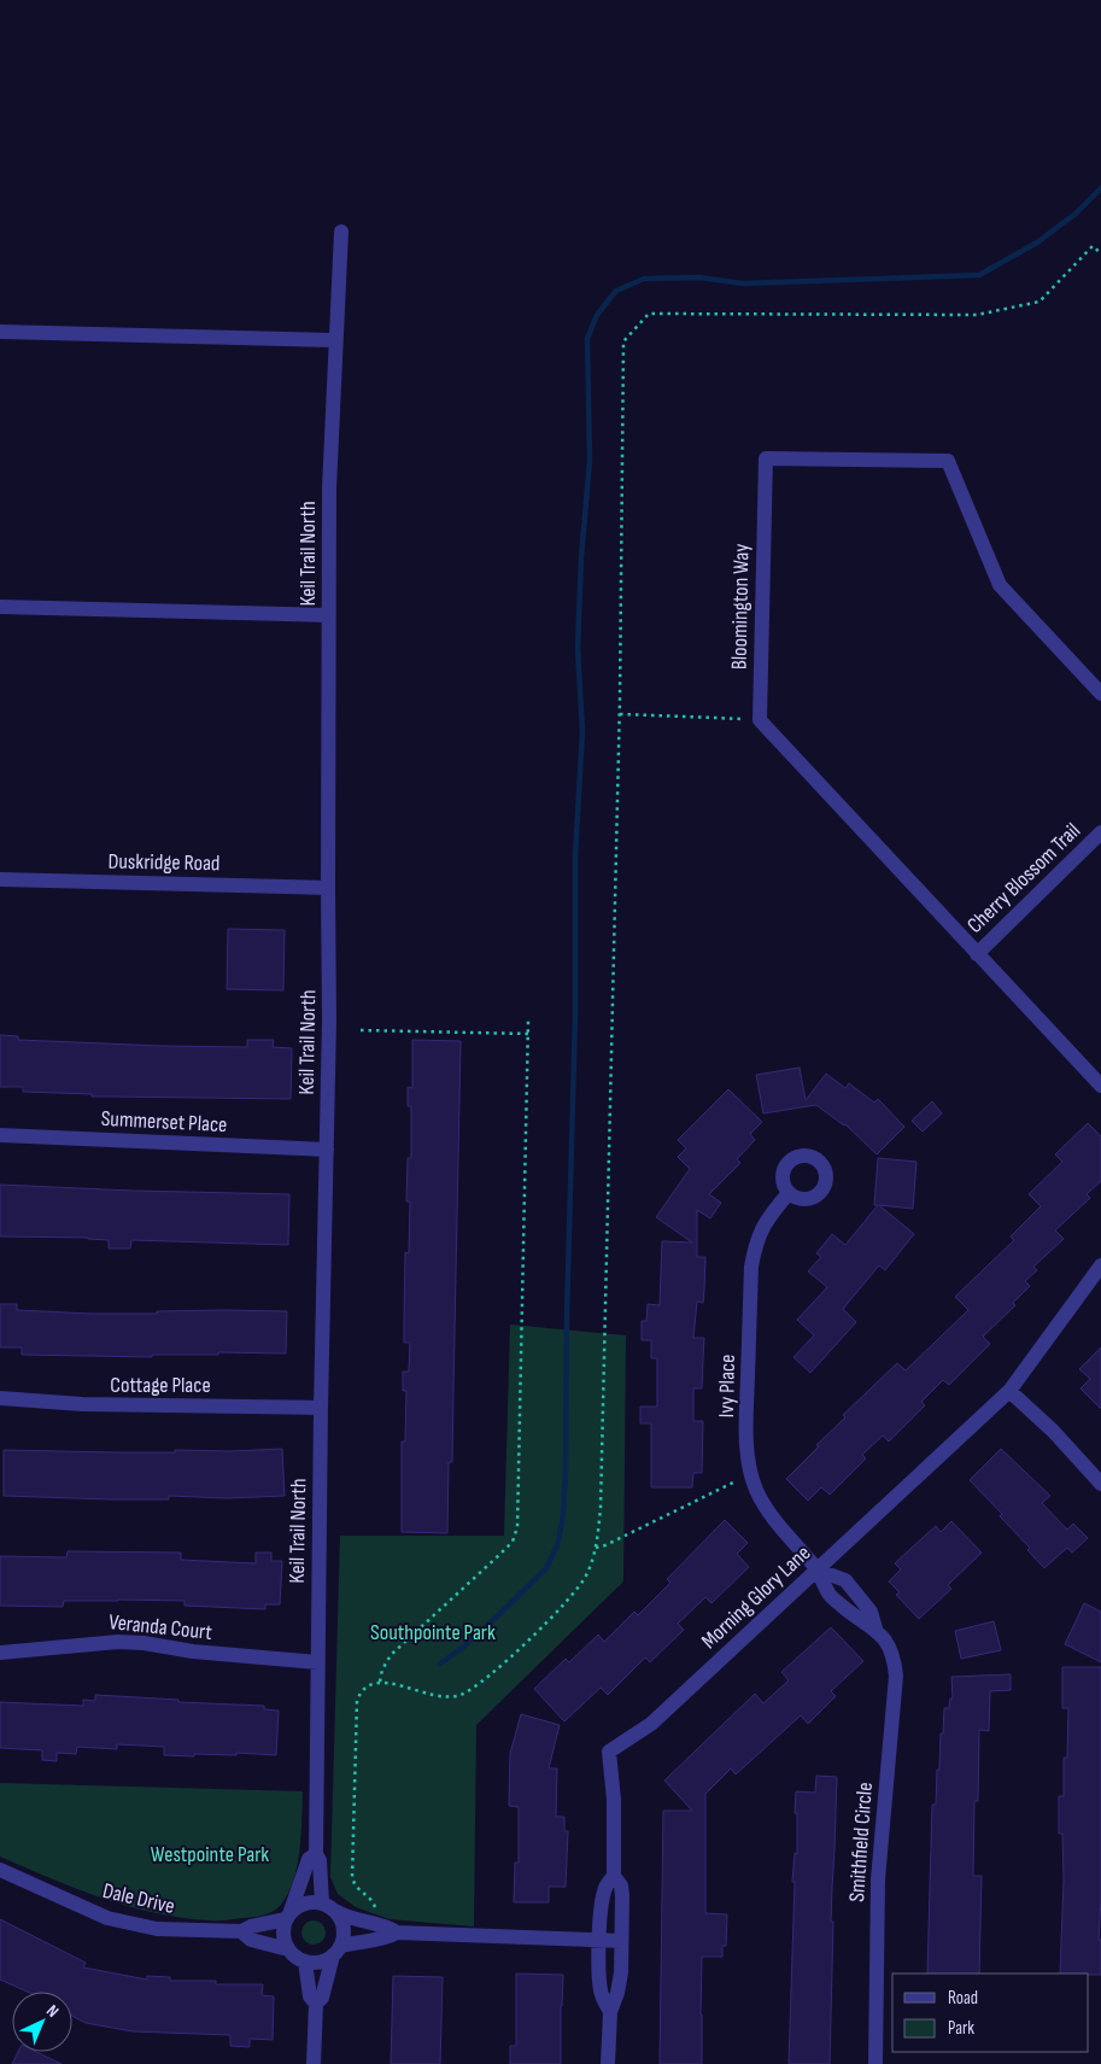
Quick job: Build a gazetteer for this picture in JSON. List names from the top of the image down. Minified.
{"streets":{"street":["Keil Trail North","Bloomington Way","Duskridge Road","Cherry Blossom Trail","Summerset Place","Cottage Place","Ivy Place","Morning Glory Lane","Veranda Court","Smithfield Circle","Dale Drive"]},"crossings":[["Keil Trail North","Duskridge Road"],["Keil Trail North","Summerset Place"],["Keil Trail North","Cottage Place"],["Keil Trail North","Veranda Court"],["Keil Trail North","Dale Drive"],["Ivy Place","Morning Glory Lane"],["Ivy Place","Smithfield Circle"],["Morning Glory Lane","Smithfield Circle"]],"parks":["Southpointe Park","Westpointe Park"],"legend":["Road","Park"],"north":"top right"}
